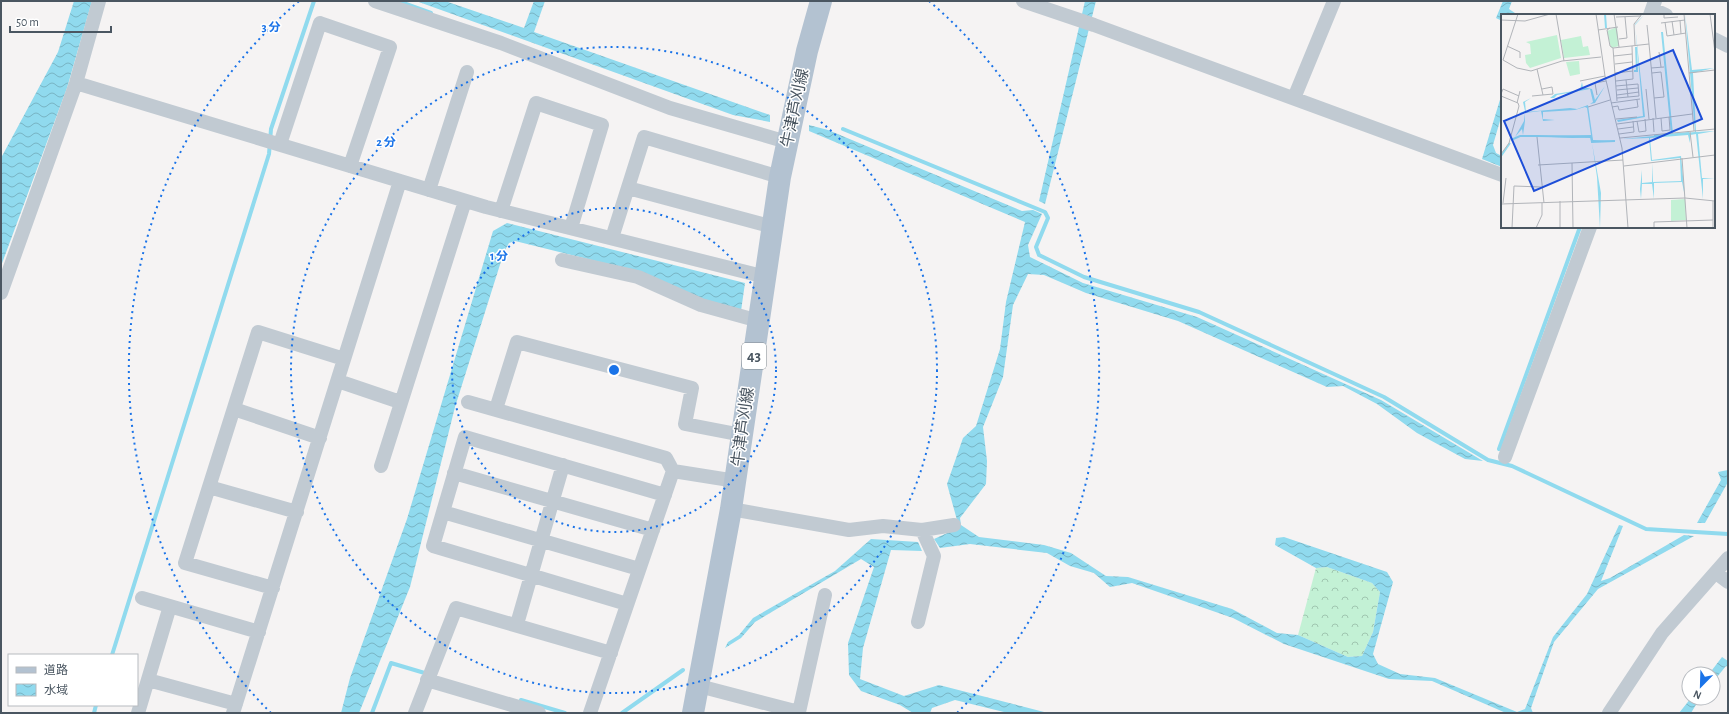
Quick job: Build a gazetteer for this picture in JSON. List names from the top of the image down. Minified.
{"streets":{"main road":["牛津芦刈線","43"]},"legend":["道路","水域"],"scale_bar":"50 m","north":"bottom left","rings":["3 分","2 分","1 分"]}
